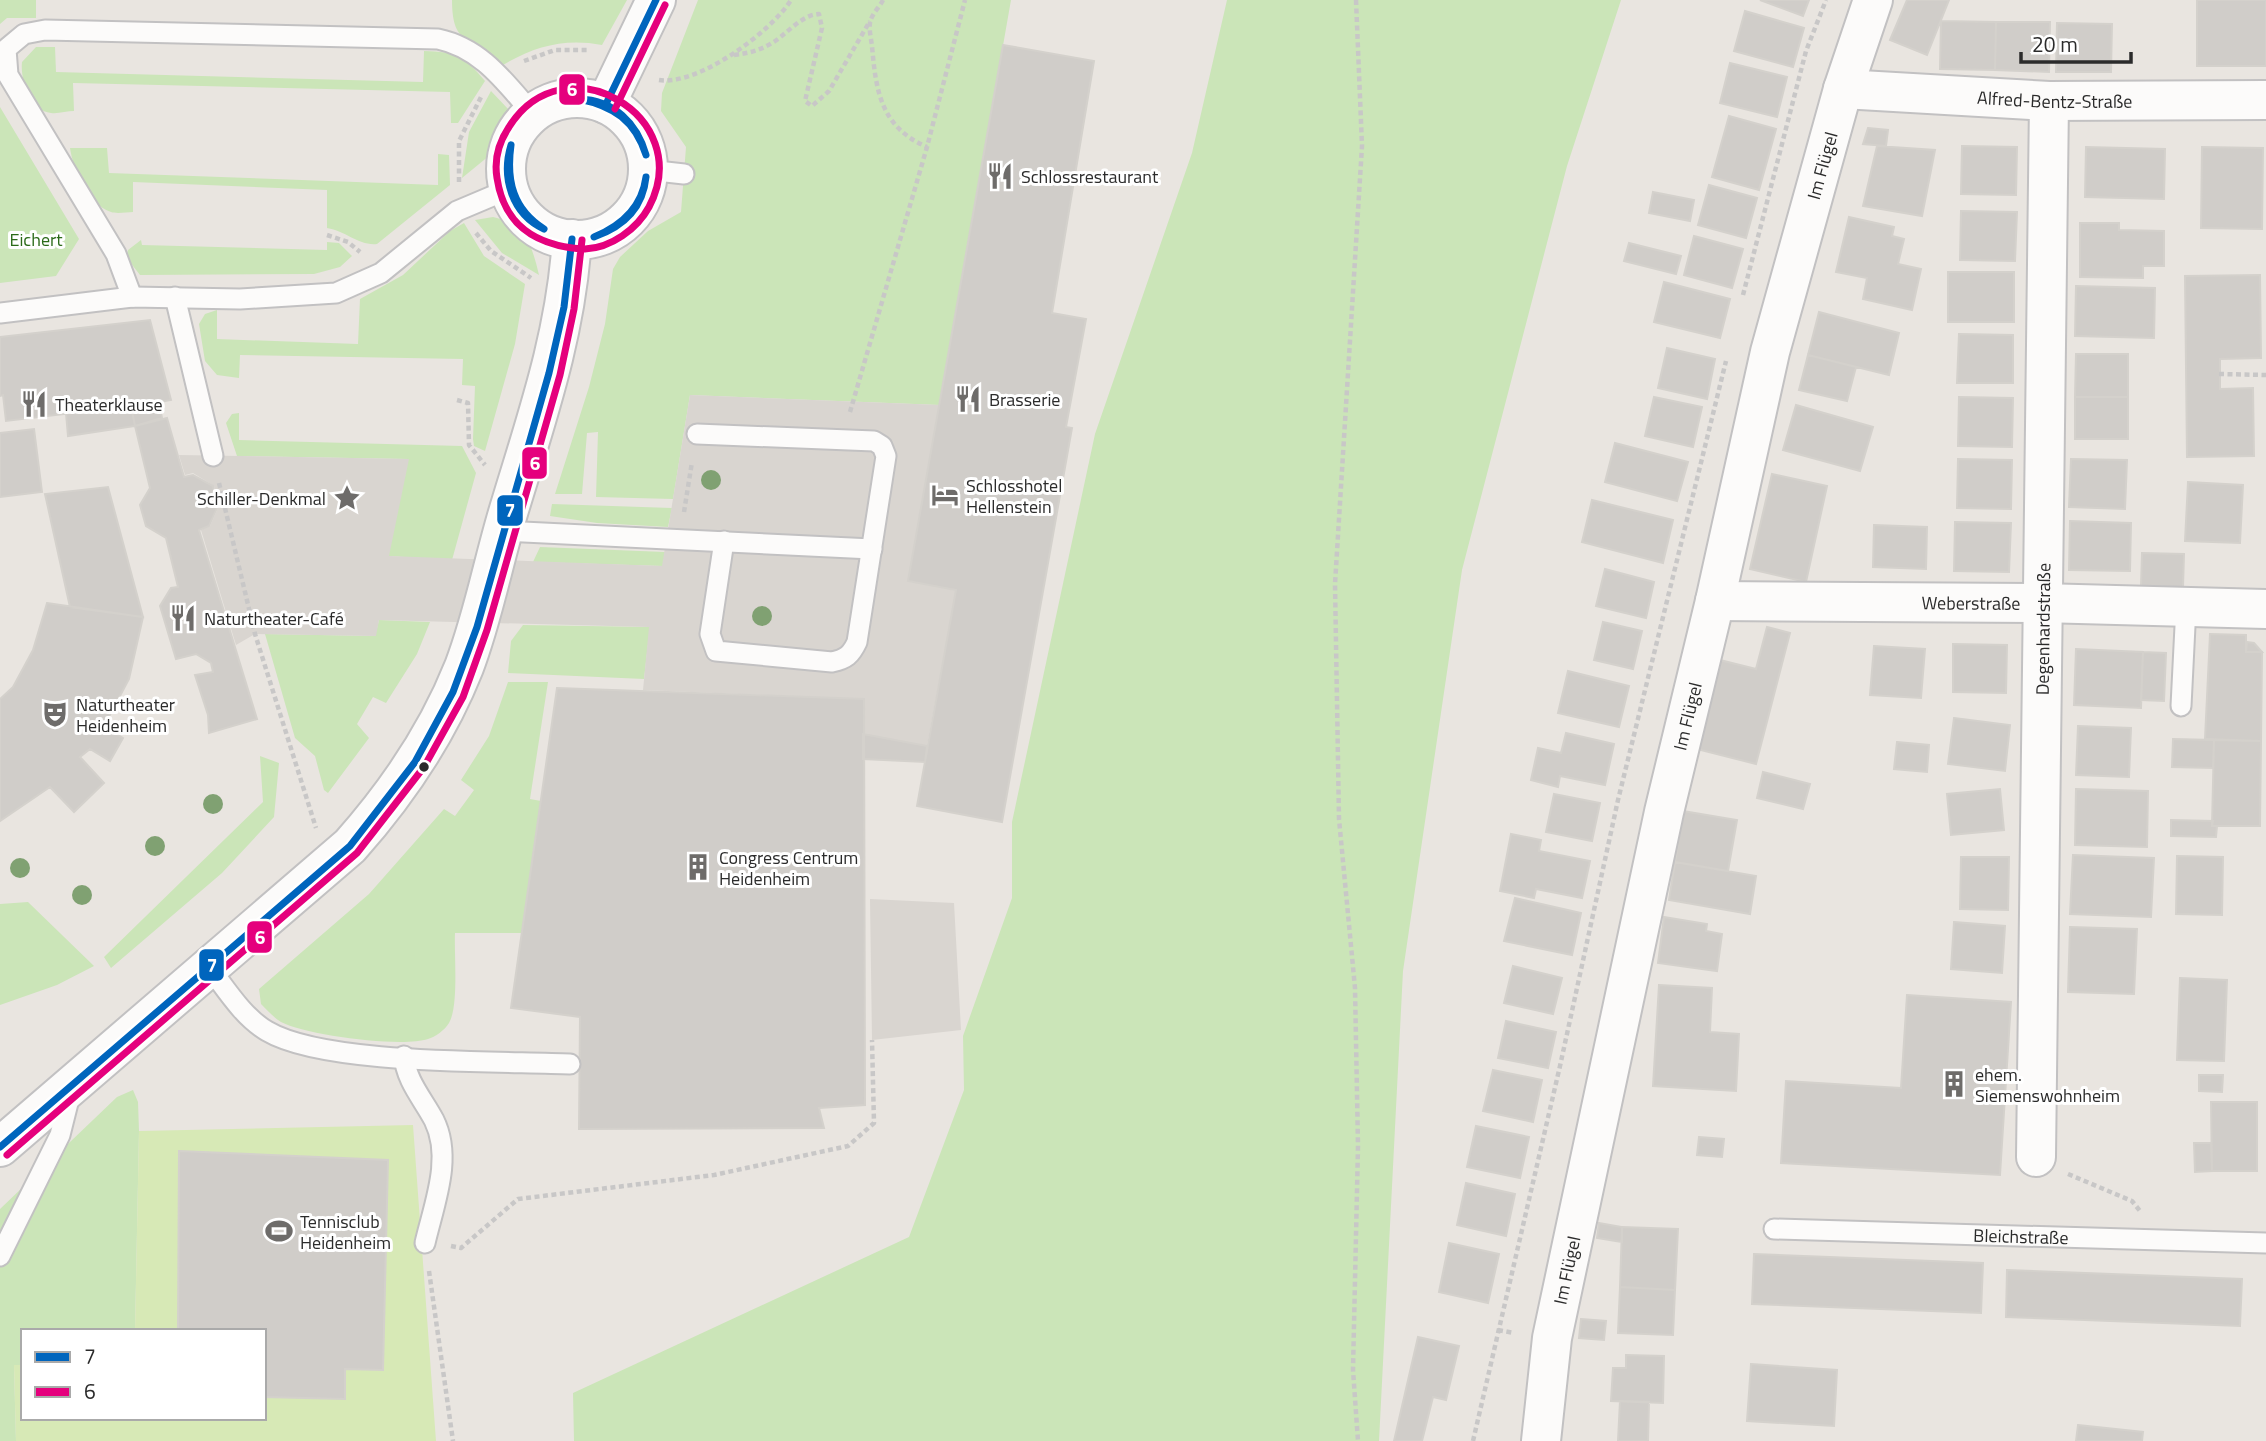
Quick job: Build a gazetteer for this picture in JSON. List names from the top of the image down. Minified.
{"streets":{"street":["Alfred-Bentz-Straße","Im Flügel","Weberstraße","Degenhardstraße"],"lane":["Bleichstraße"]},"crossings":[["Alfred-Bentz-Straße","Im Flügel"],["Alfred-Bentz-Straße","Degenhardstraße"],["Im Flügel","Weberstraße"],["Weberstraße","Degenhardstraße"]],"parks":["Eichert"],"places":{"restaurant":["Schlossrestaurant","Brasserie","Theaterklause","Naturtheater-Café"],"hotel":["Schlosshotel Hellenstein"],"place":["Schiller-Denkmal"],"theatre":["Naturtheater Heidenheim"],"building":["Congress Centrum Heidenheim","ehem. Siemenswohnheim"],"sports":["Tennisclub Heidenheim"]},"lines":["transit line 7","transit line 6"],"legend":["7","6"],"scale_bar":"20 m"}
